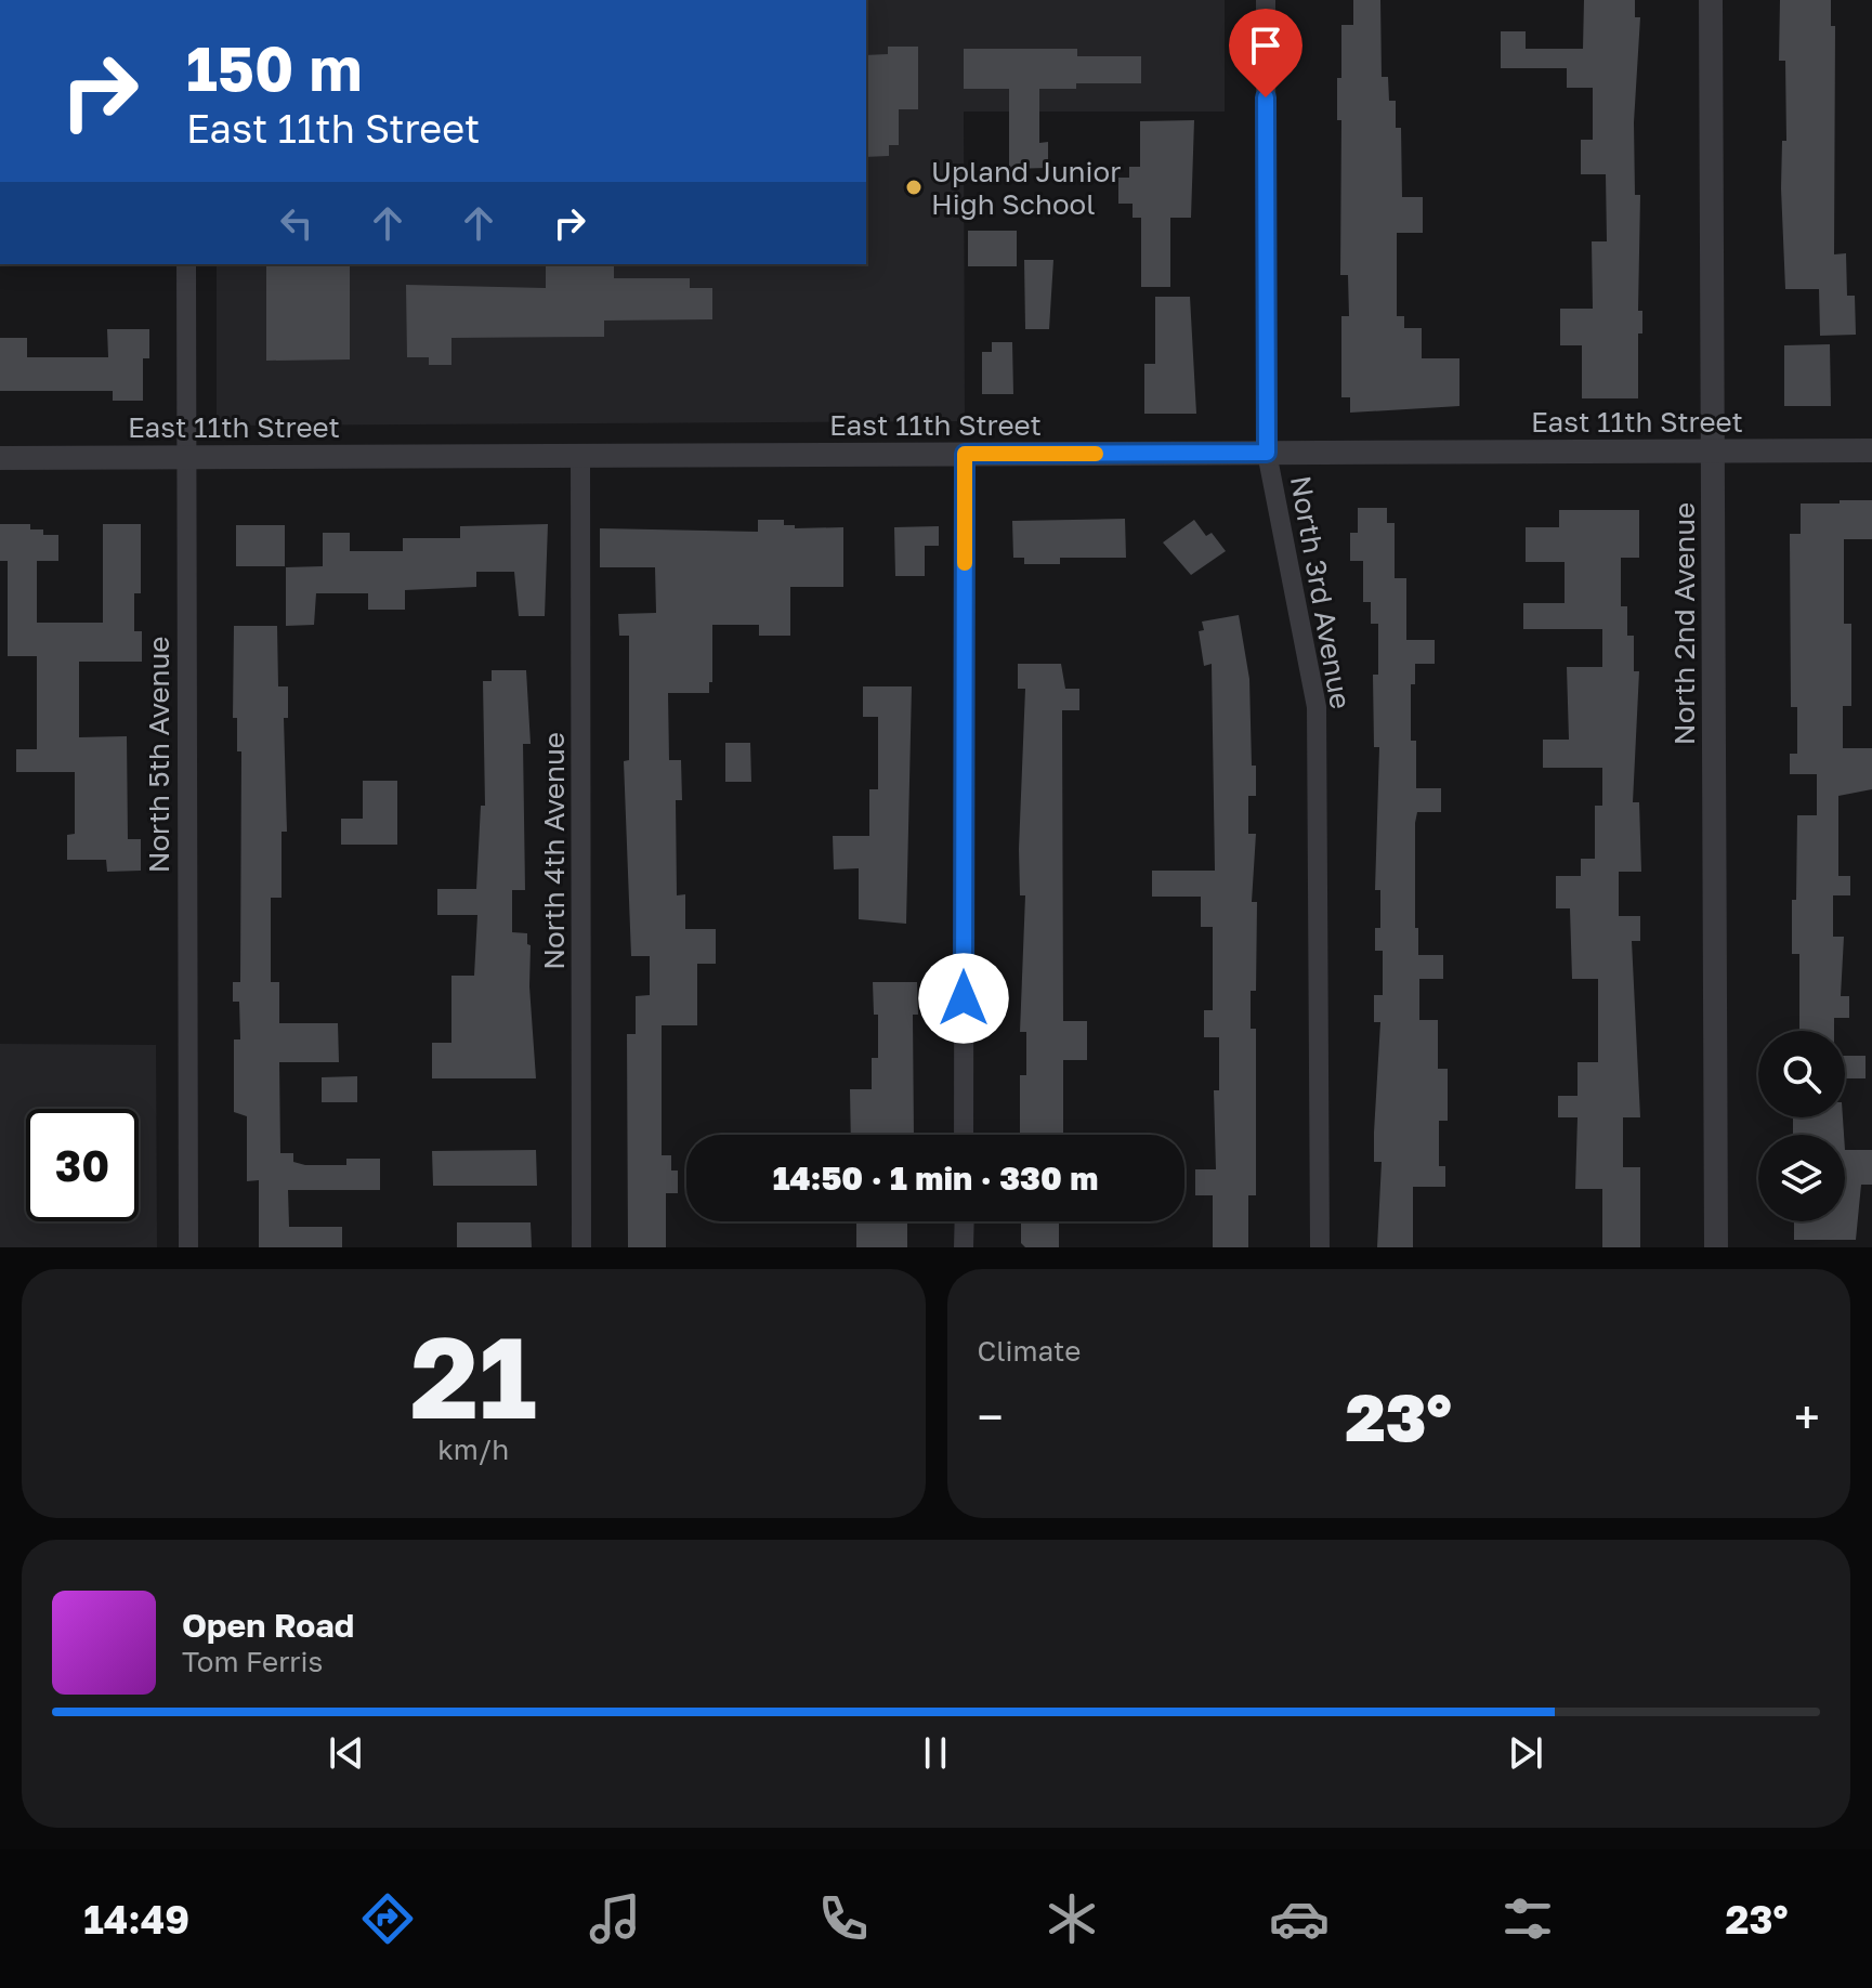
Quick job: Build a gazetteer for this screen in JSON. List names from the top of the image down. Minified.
{"streets":{"street":["East 11th Street","North 3rd Avenue","North 2nd Avenue","North 5th Avenue","North 4th Avenue"]},"crossings":[["East 11th Street","North 3rd Avenue"],["East 11th Street","North 2nd Avenue"],["East 11th Street","North 5th Avenue"],["East 11th Street","North 4th Avenue"]],"places":["Upland Junior High School"],"page":{"turn":["150 m","East 11th Street"],"limit":"30","trip":"14:50 · 1 min · 330 m","tile":[["21","km/h"],"Climate"],"heat":["−","23°","+"],"song":["Open Road","Tom Ferris"],"tabs":["14:49","23°"]}}
